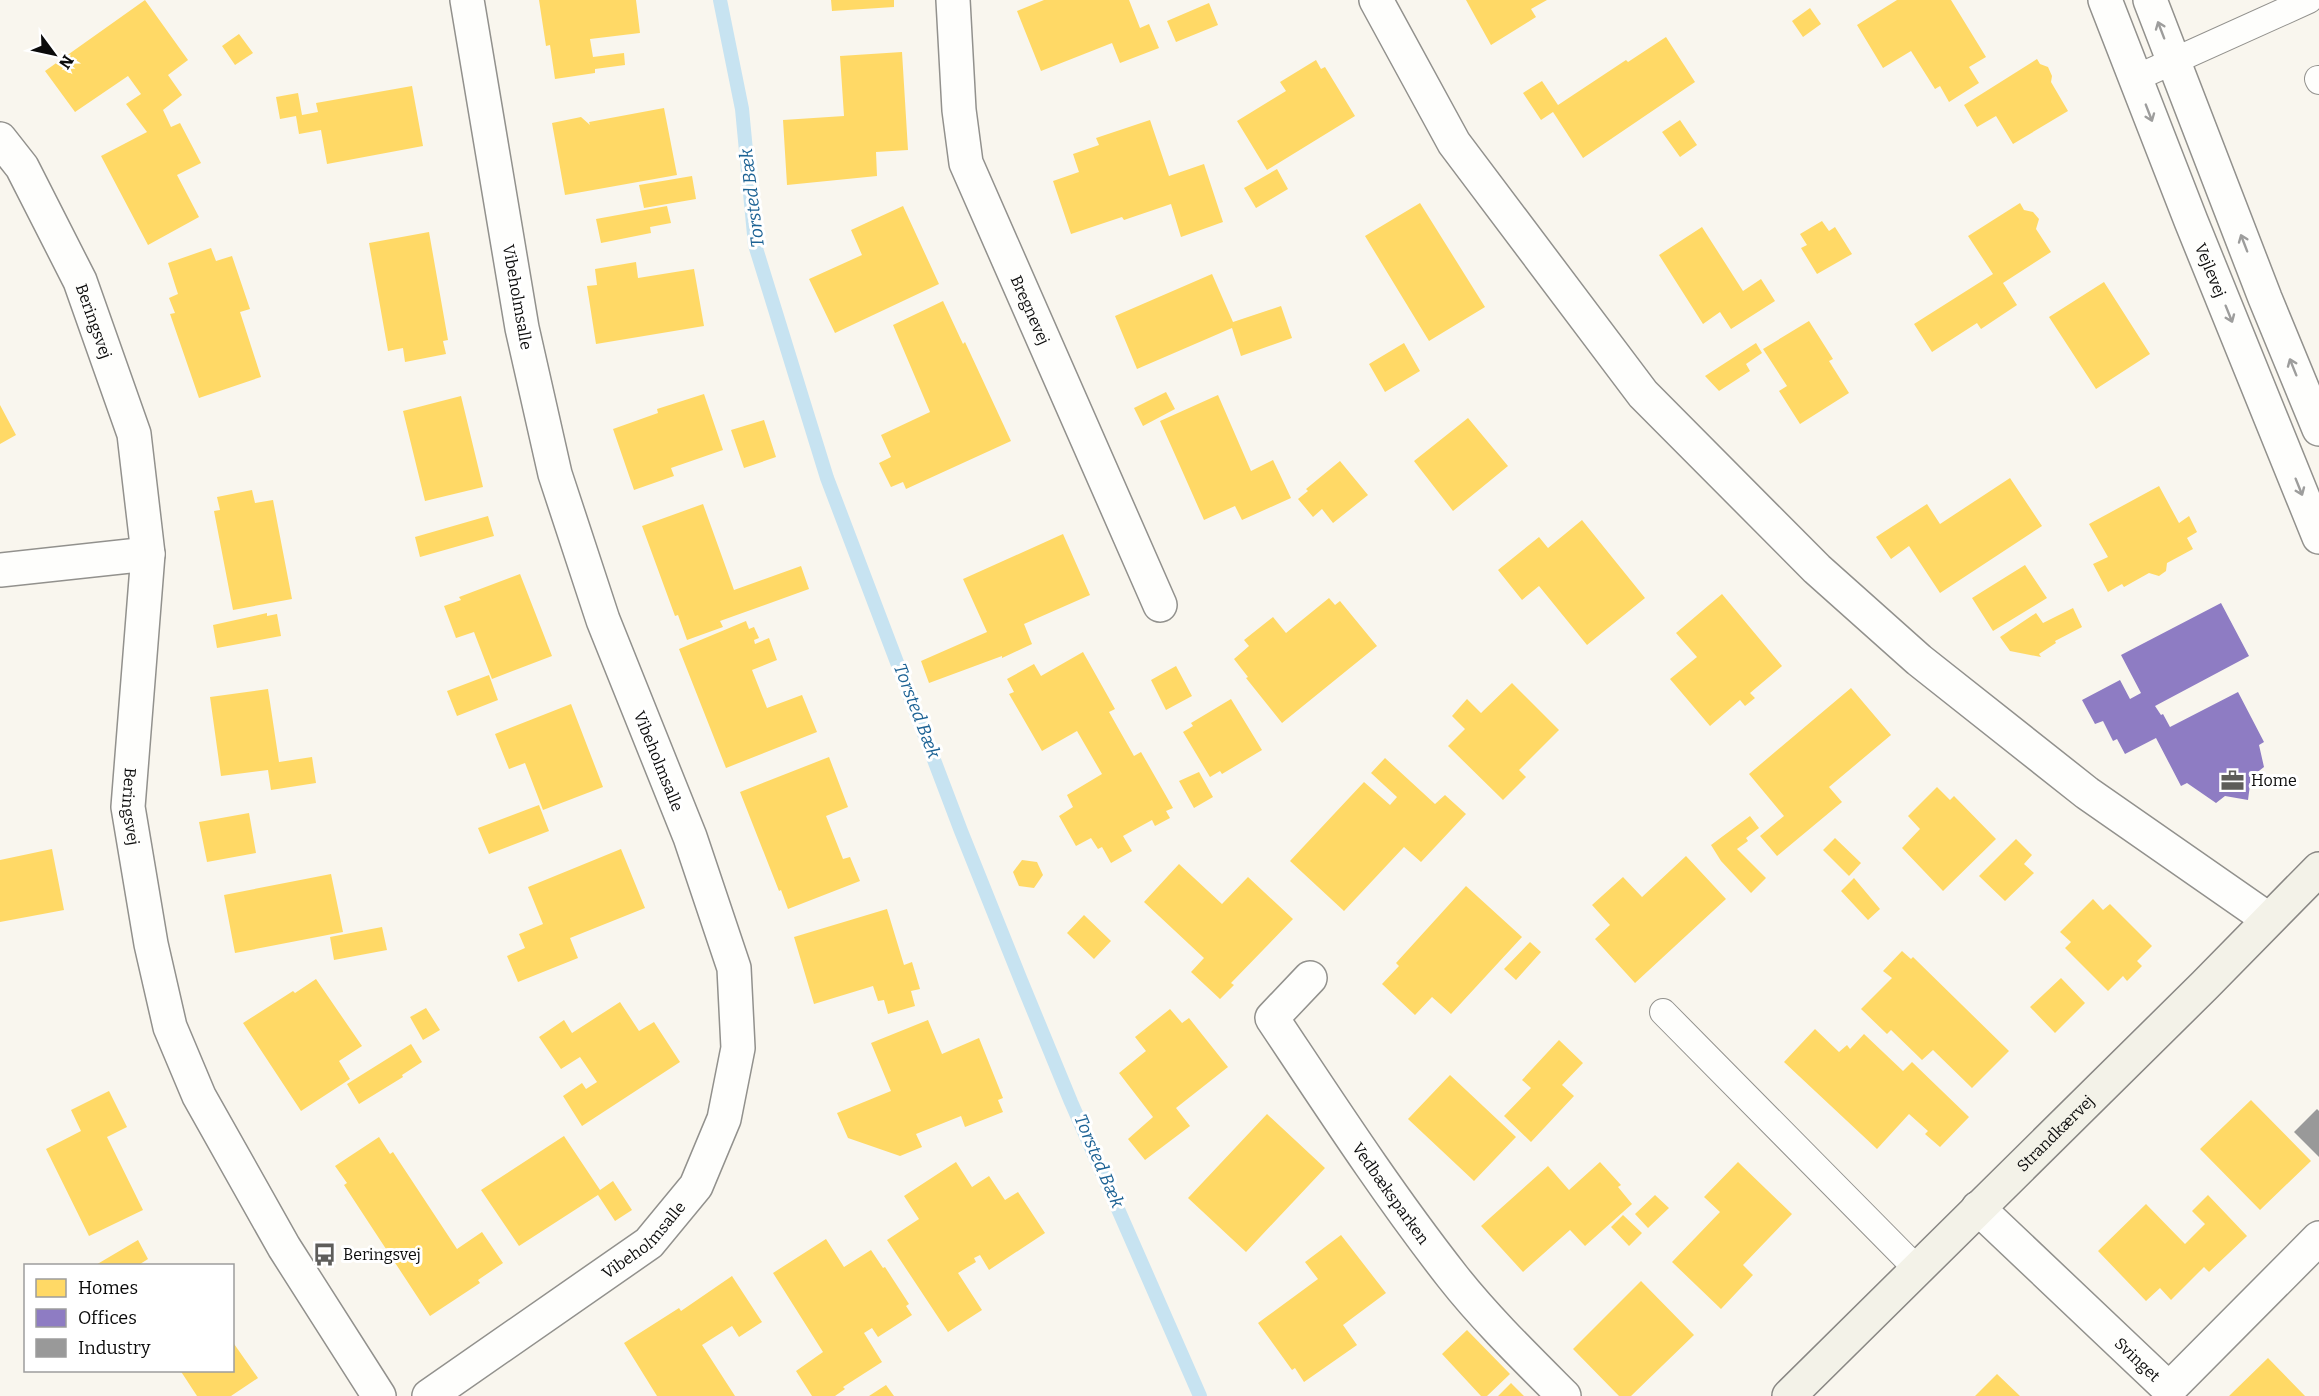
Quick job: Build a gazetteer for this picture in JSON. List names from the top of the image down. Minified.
{"streets":{"main road":["Strandkærvej"],"street":["Vejlevej","Vibeholmsalle","Bregnevej","Beringsvej","Vedbæksparken","Svinget"]},"crossings":[["Strandkærvej","Svinget"]],"water":["Torsted Bæk"],"places":{"office":["Home"],"bus stop":["Beringsvej"]},"legend":["Homes","Offices","Industry"],"north":"bottom right"}
